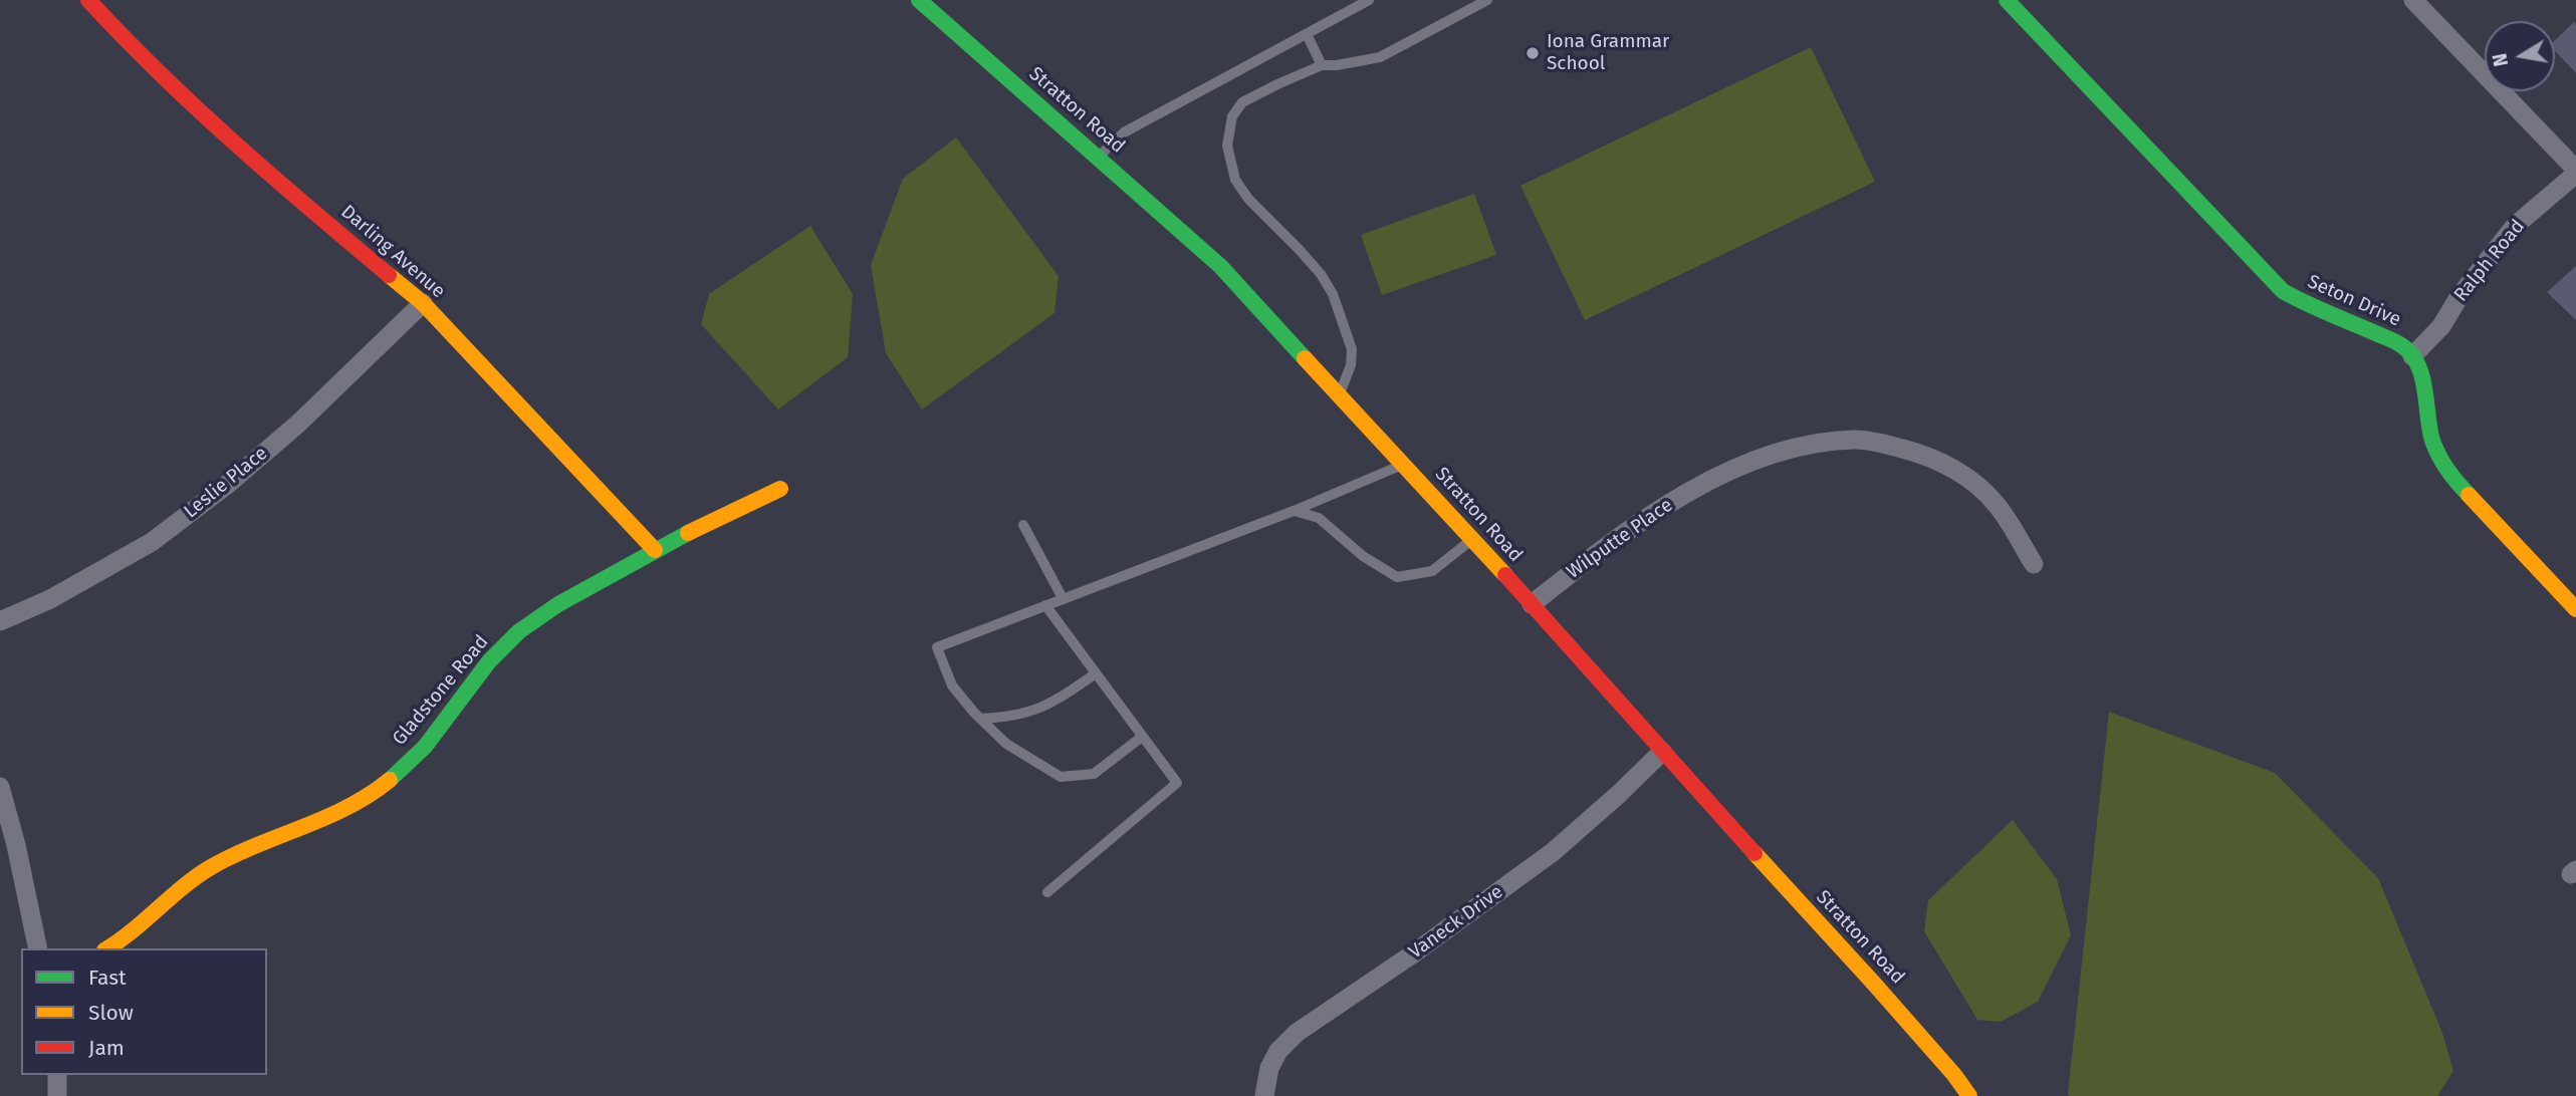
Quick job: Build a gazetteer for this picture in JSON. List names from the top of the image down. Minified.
{"streets":{"street":["Stratton Road","Darling Avenue","Ralph Road","Seton Drive","Leslie Place","Wilputte Place","Gladstone Road","Vaneck Drive"]},"crossings":[["Stratton Road","Wilputte Place"],["Stratton Road","Vaneck Drive"],["Darling Avenue","Leslie Place"],["Darling Avenue","Gladstone Road"],["Ralph Road","Seton Drive"]],"places":["Iona Grammar School"],"legend":["Fast","Slow","Jam"],"north":"left"}
